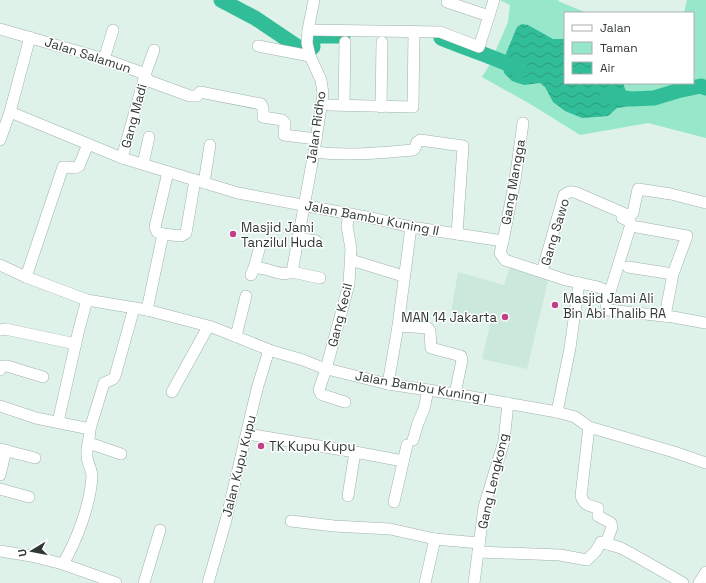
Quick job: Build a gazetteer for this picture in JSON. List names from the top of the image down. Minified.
{"streets":{"street":["Jalan Salamun","Gang Madi","Jalan Ridho","Gang Mangga","Jalan Bambu Kuning II","Gang Sawo","Gang Kecil","Jalan Bambu Kuning I","Jalan Kupu Kupu","Gang Lengkong"]},"crossings":[["Jalan Salamun","Gang Madi"],["Jalan Salamun","Jalan Ridho"],["Jalan Salamun","Jalan Bambu Kuning II"],["Gang Madi","Jalan Bambu Kuning II"],["Jalan Ridho","Jalan Bambu Kuning II"],["Gang Mangga","Jalan Bambu Kuning II"],["Jalan Bambu Kuning II","Gang Kecil"],["Gang Kecil","Jalan Bambu Kuning I"],["Jalan Bambu Kuning I","Jalan Kupu Kupu"],["Jalan Bambu Kuning I","Gang Lengkong"]],"places":["Masjid Jami Tanzilul Huda","Masjid Jami Ali Bin Abi Thalib RA","MAN 14 Jakarta","TK Kupu Kupu"],"legend":["Jalan","Taman","Air"],"north":"left"}
